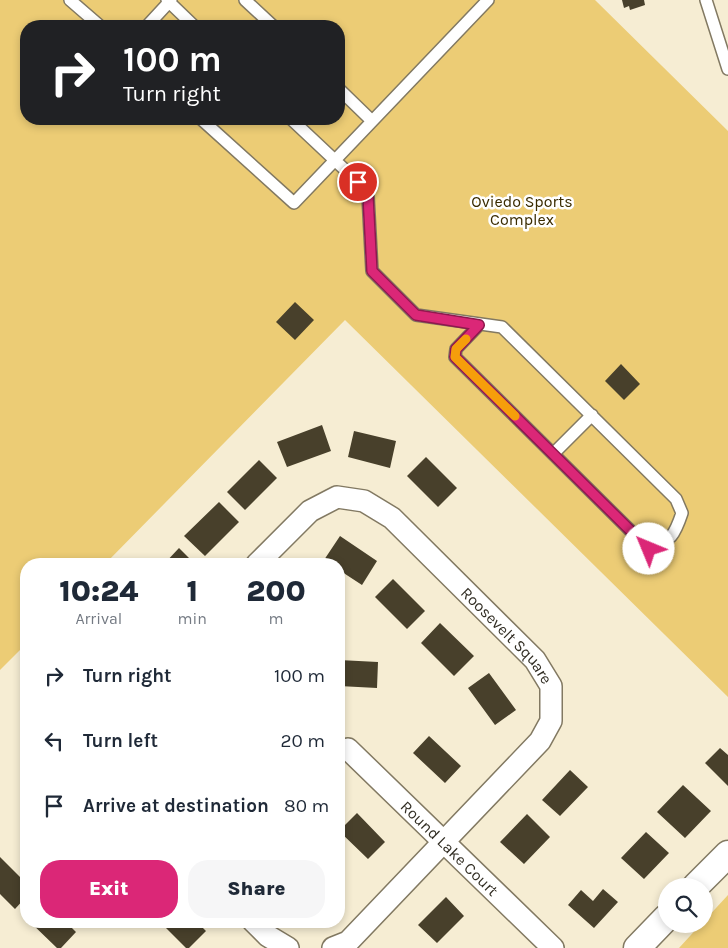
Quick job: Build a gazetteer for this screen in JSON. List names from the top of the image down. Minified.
{"streets":{"street":["Roosevelt Square","Round Lake Court"]},"crossings":[["Roosevelt Square","Round Lake Court"]],"parks":["Oviedo Sports Complex"],"page":{"turn":["100 m","Turn right"],"eta":["10:24","Arrival","1","min","200","m"],"list":[{"name":"Turn right","value":"100 m"},{"name":"Turn left","value":"20 m"},{"name":"Arrive at destination","value":"80 m"}],"buttons":["Exit","Share"]}}
